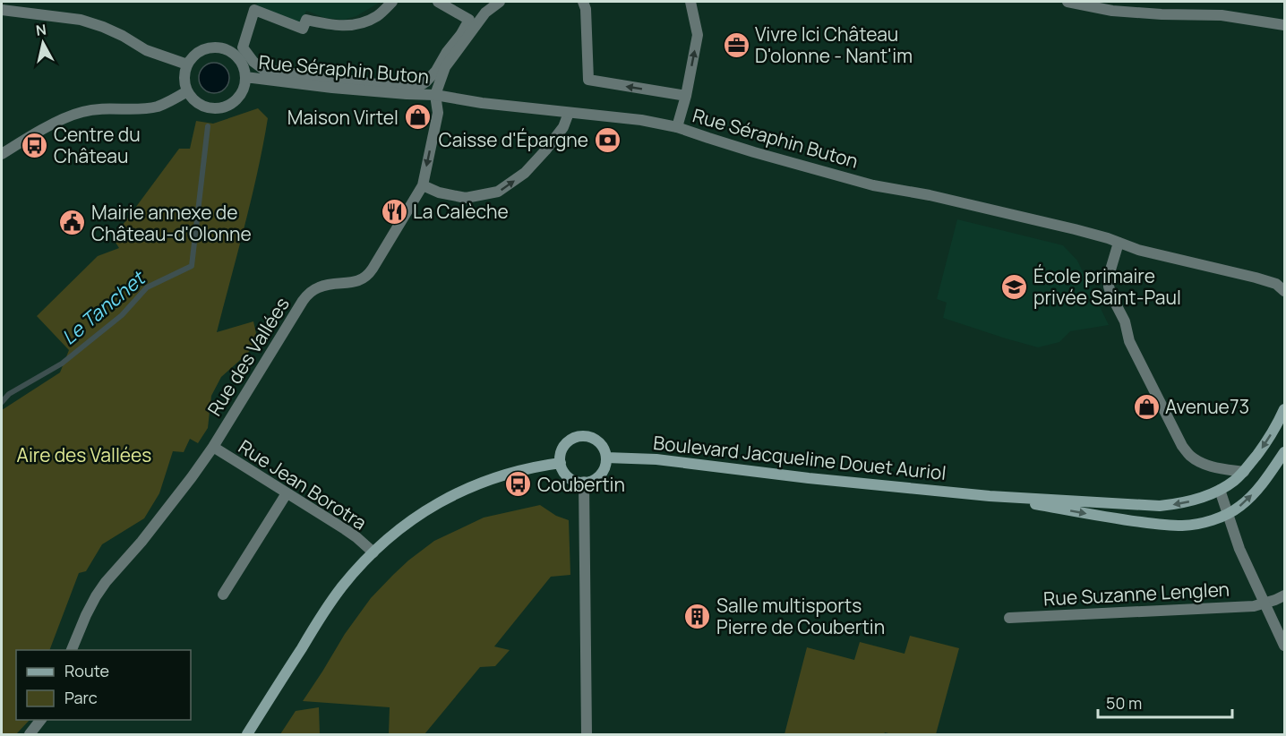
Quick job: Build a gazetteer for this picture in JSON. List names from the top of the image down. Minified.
{"streets":{"main road":["Boulevard Jacqueline Douet Auriol"],"street":["Rue Séraphin Buton","Rue des Vallées","Rue Jean Borotra","Rue Suzanne Lenglen"]},"crossings":[["Rue Séraphin Buton","Rue des Vallées"],["Rue des Vallées","Rue Jean Borotra"]],"water":["Le Tanchet"],"parks":["Aire des Vallées"],"places":{"office":["Vivre Ici Château D'olonne - Nant'im"],"shop":["Maison Virtel","Avenue73"],"bank":["Caisse d'Épargne"],"bus stop":["Centre du Château","Coubertin"],"restaurant":["La Calèche"],"public building":["Mairie annexe de Château-d'Olonne"],"school or university":["École primaire privée Saint-Paul"],"building":["Salle multisports Pierre de Coubertin"]},"legend":["Route","Parc"],"scale_bar":"50 m","north":"top"}
